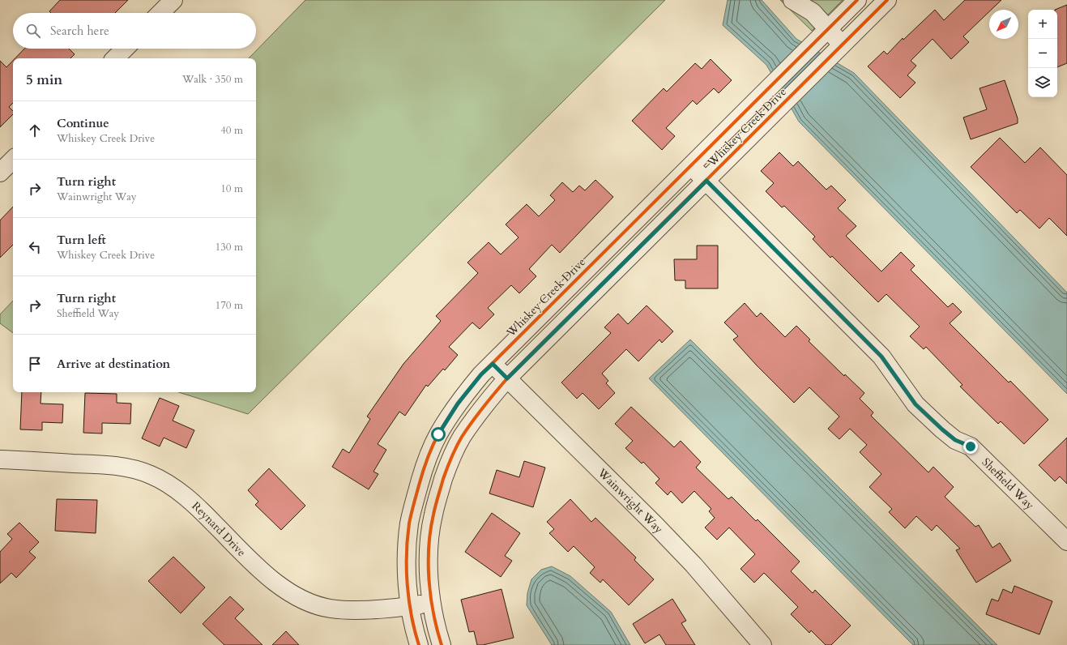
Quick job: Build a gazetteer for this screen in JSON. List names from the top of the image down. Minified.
{"streets":{"street":["Whiskey Creek Drive","Sheffield Way","Wainwright Way","Reynard Drive"]},"crossings":[["Whiskey Creek Drive","Sheffield Way"],["Whiskey Creek Drive","Wainwright Way"],["Whiskey Creek Drive","Reynard Drive"]],"north":"bottom left","page":{"map_buttons":["+","−"],"search":"Search here","heading":["5 min","Walk · 350 m"],"list":[["Continue","Whiskey Creek Drive","40 m"],["Turn right","Wainwright Way","10 m"],["Turn left","Whiskey Creek Drive","130 m"],["Turn right","Sheffield Way","170 m"],"Arrive at destination"]}}
